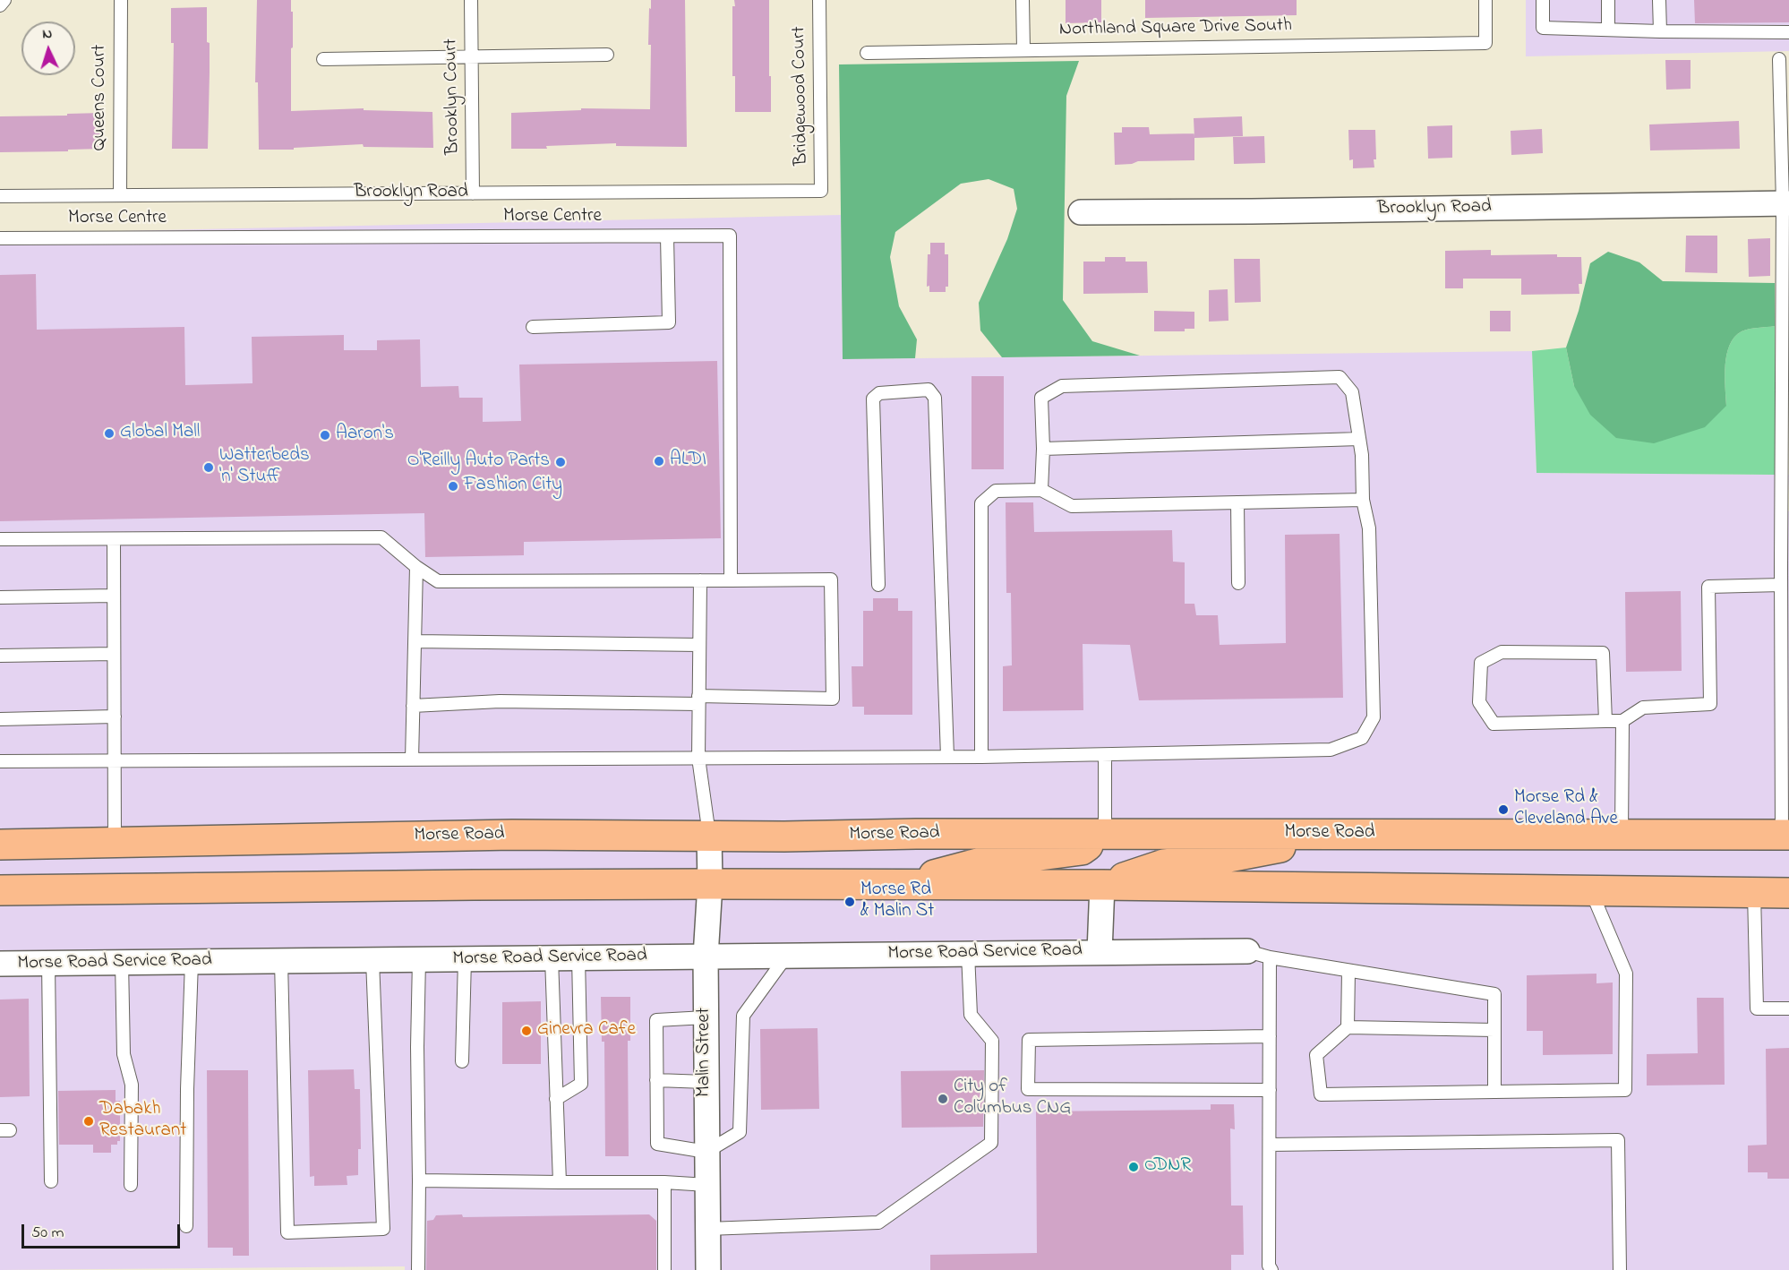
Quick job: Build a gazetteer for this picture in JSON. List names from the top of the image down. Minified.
{"streets":{"main road":["Morse Road"],"street":["Brooklyn Road","Morse Road Service Road","Malin Street"],"lane":["Northland Square Drive South","Bridgewood Court","Brooklyn Court","Queens Court","Morse Centre"]},"crossings":[["Bridgewood Court","Brooklyn Road"],["Brooklyn Court","Brooklyn Road"],["Queens Court","Brooklyn Road"],["Morse Road","Malin Street"],["Morse Road Service Road","Malin Street"]],"places":["Global Mall","Aaron's","ALDI","O'Reilly Auto Parts","Watterbeds 'n' Stuff","Fashion City","Morse Rd & Cleveland Ave","Morse Rd & Malin St","Ginevra Cafe","City of Columbus CNG","Dabakh Restaurant","ODNR"],"scale_bar":"50 m","north":"top"}
